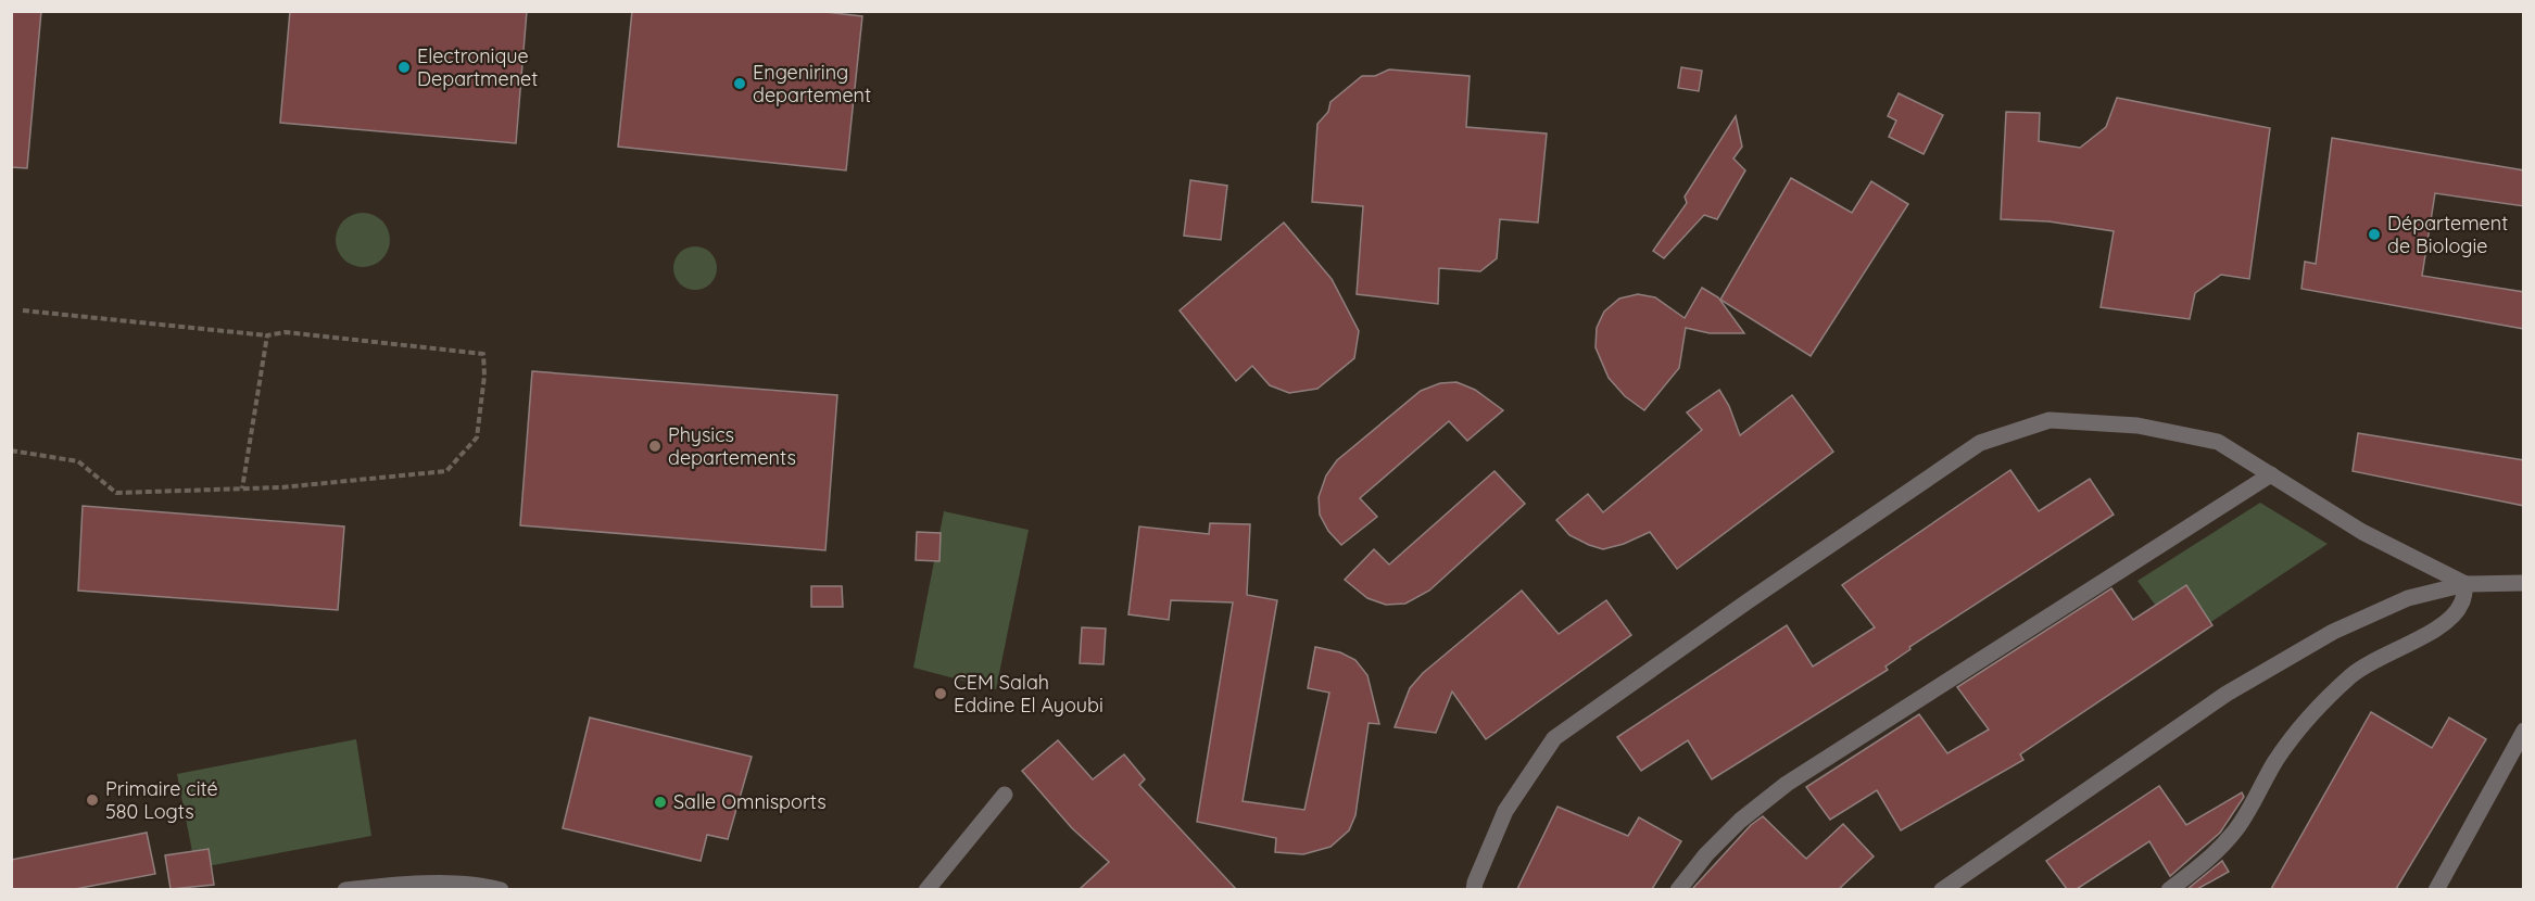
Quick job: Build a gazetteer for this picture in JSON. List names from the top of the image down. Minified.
{"places":["Electronique Departmenet","Engeniring departement","Département de Biologie","Physics departements","CEM Salah Eddine El Ayoubi","Primaire cité 580 Logts","Salle Omnisports"]}
